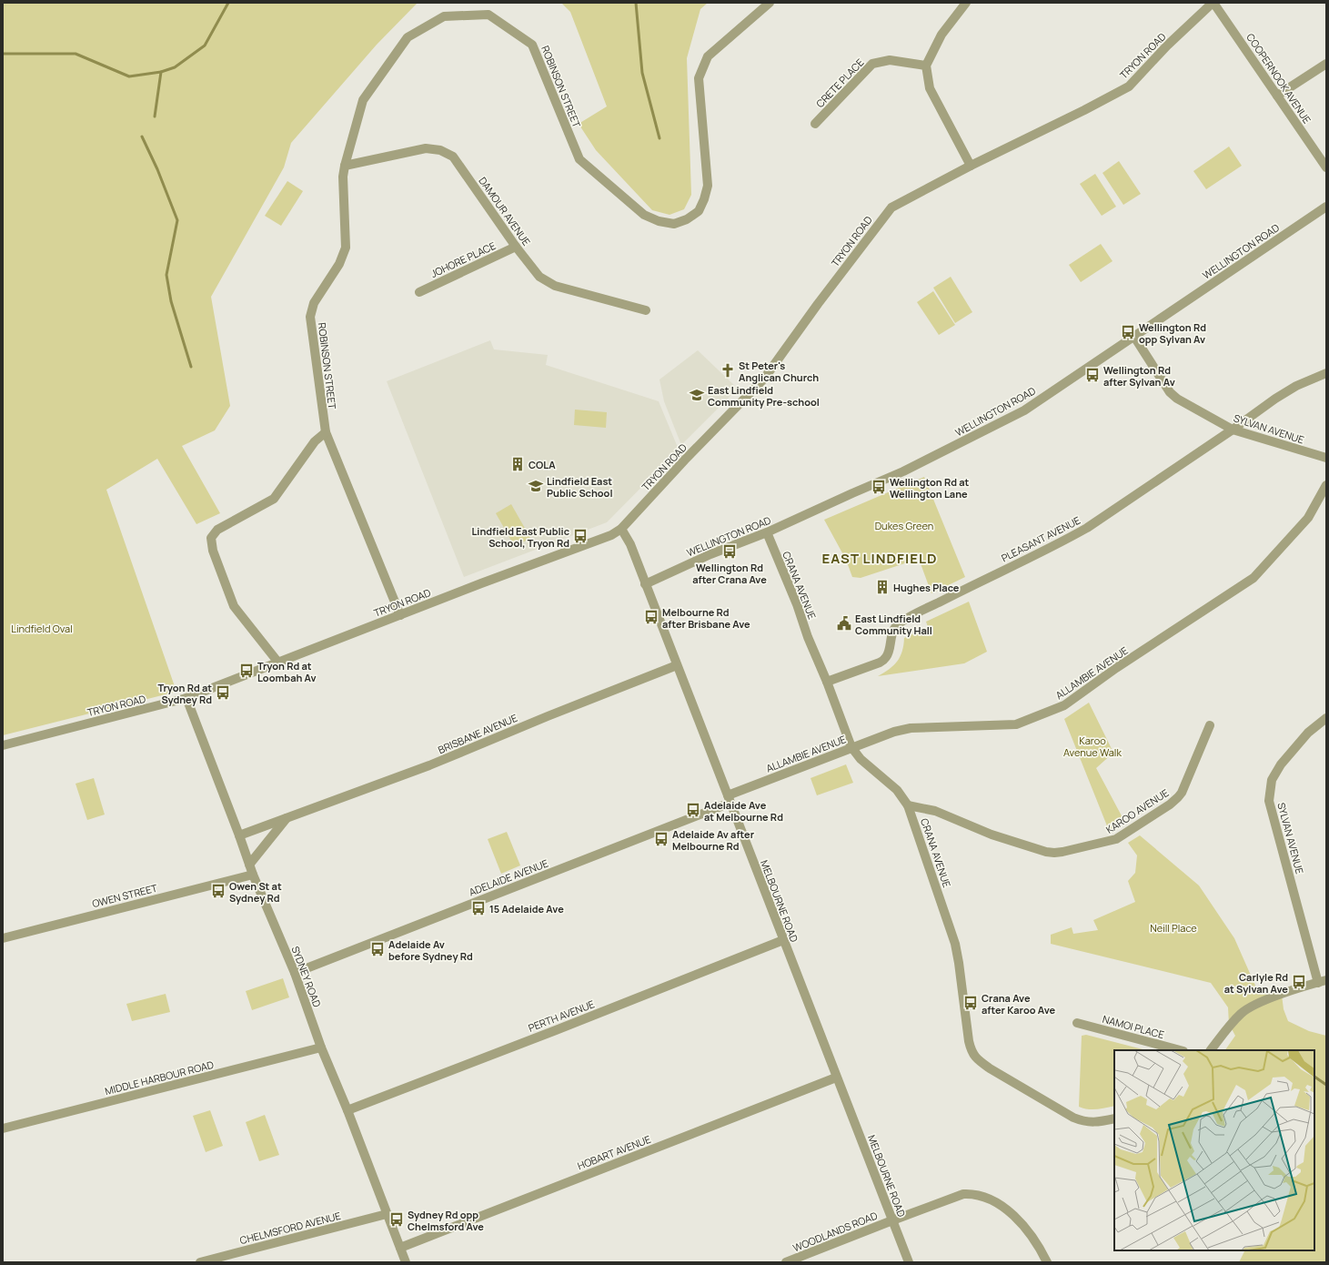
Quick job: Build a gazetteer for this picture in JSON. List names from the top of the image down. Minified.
{"streets":{"street":["TRYON ROAD","COOPERNOOK AVENUE","CRETE PLACE","ROBINSON STREET","DAMOUR AVENUE","WELLINGTON ROAD","JOHORE PLACE","SYLVAN AVENUE","PLEASANT AVENUE","CRANA AVENUE","ALLAMBIE AVENUE","BRISBANE AVENUE","KAROO AVENUE","ADELAIDE AVENUE","OWEN STREET","MELBOURNE ROAD","SYDNEY ROAD","PERTH AVENUE","NAMOI PLACE","MIDDLE HARBOUR ROAD","HOBART AVENUE","CHELMSFORD AVENUE","WOODLANDS ROAD"]},"crossings":[["TRYON ROAD","COOPERNOOK AVENUE"],["TRYON ROAD","ROBINSON STREET"],["TRYON ROAD","MELBOURNE ROAD"],["TRYON ROAD","SYDNEY ROAD"],["ROBINSON STREET","DAMOUR AVENUE"],["DAMOUR AVENUE","JOHORE PLACE"],["WELLINGTON ROAD","SYLVAN AVENUE"],["WELLINGTON ROAD","CRANA AVENUE"],["WELLINGTON ROAD","MELBOURNE ROAD"],["SYLVAN AVENUE","PLEASANT AVENUE"],["PLEASANT AVENUE","CRANA AVENUE"],["CRANA AVENUE","ALLAMBIE AVENUE"],["CRANA AVENUE","KAROO AVENUE"],["ALLAMBIE AVENUE","ADELAIDE AVENUE"],["ALLAMBIE AVENUE","MELBOURNE ROAD"],["BRISBANE AVENUE","MELBOURNE ROAD"],["BRISBANE AVENUE","SYDNEY ROAD"],["ADELAIDE AVENUE","MELBOURNE ROAD"],["ADELAIDE AVENUE","SYDNEY ROAD"],["OWEN STREET","SYDNEY ROAD"],["MELBOURNE ROAD","PERTH AVENUE"],["MELBOURNE ROAD","HOBART AVENUE"],["MELBOURNE ROAD","WOODLANDS ROAD"],["SYDNEY ROAD","PERTH AVENUE"],["SYDNEY ROAD","MIDDLE HARBOUR ROAD"],["SYDNEY ROAD","HOBART AVENUE"],["SYDNEY ROAD","CHELMSFORD AVENUE"]],"districts":["EAST LINDFIELD"],"parks":["Dukes Green","Lindfield Oval","Karoo Avenue Walk","Neill Place"],"places":{"bus stop":["Wellington Rd opp Sylvan Av","Wellington Rd after Sylvan Av","Wellington Rd at Wellington Lane","Lindfield East Public School, Tryon Rd","Wellington Rd after Crana Ave","Melbourne Rd after Brisbane Ave","Tryon Rd at Loombah Av","Tryon Rd at Sydney Rd","Adelaide Ave at Melbourne Rd","Adelaide Av after Melbourne Rd","Owen St at Sydney Rd","15 Adelaide Ave","Adelaide Av before Sydney Rd","Carlyle Rd at Sylvan Ave","Crana Ave after Karoo Ave","Sydney Rd opp Chelmsford Ave"],"church":["St Peter's Anglican Church"],"school or university":["East Lindfield Community Pre-school","Lindfield East Public School"],"building":["COLA","Hughes Place"],"public building":["East Lindfield Community Hall"]}}
